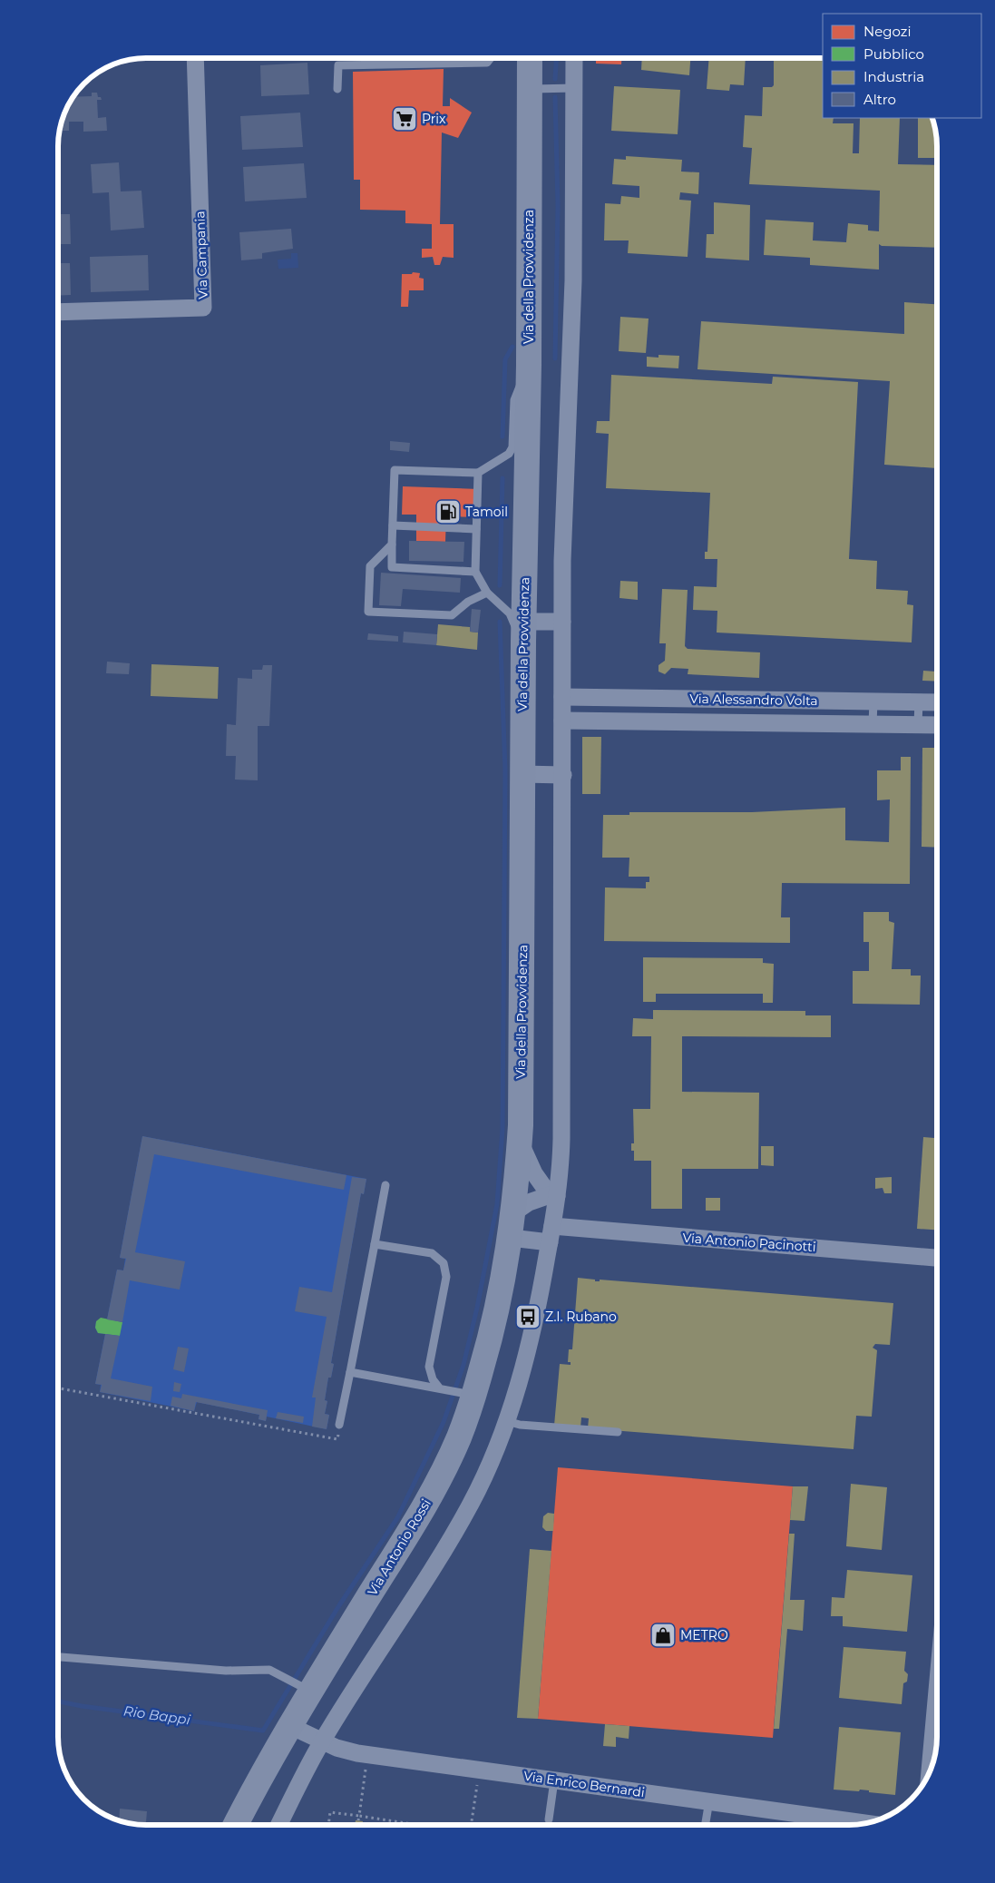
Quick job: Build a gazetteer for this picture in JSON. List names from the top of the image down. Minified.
{"streets":{"main road":["Via della Provvidenza","Via Antonio Rossi"],"street":["Via Campania","Via Alessandro Volta","Via Antonio Pacinotti","Via Enrico Bernardi"]},"crossings":[["Via della Provvidenza","Via Antonio Pacinotti"],["Via della Provvidenza","Via Antonio Rossi"],["Via Antonio Pacinotti","Via Antonio Rossi"],["Via Antonio Rossi","Via Enrico Bernardi"]],"water":["Rio Bappi"],"places":{"supermarket":["Prix"],"fuel station":["Tamoil"],"bus stop":["Z.I. Rubano"],"shop":["METRO"]},"legend":["Negozi","Pubblico","Industria","Altro"]}
